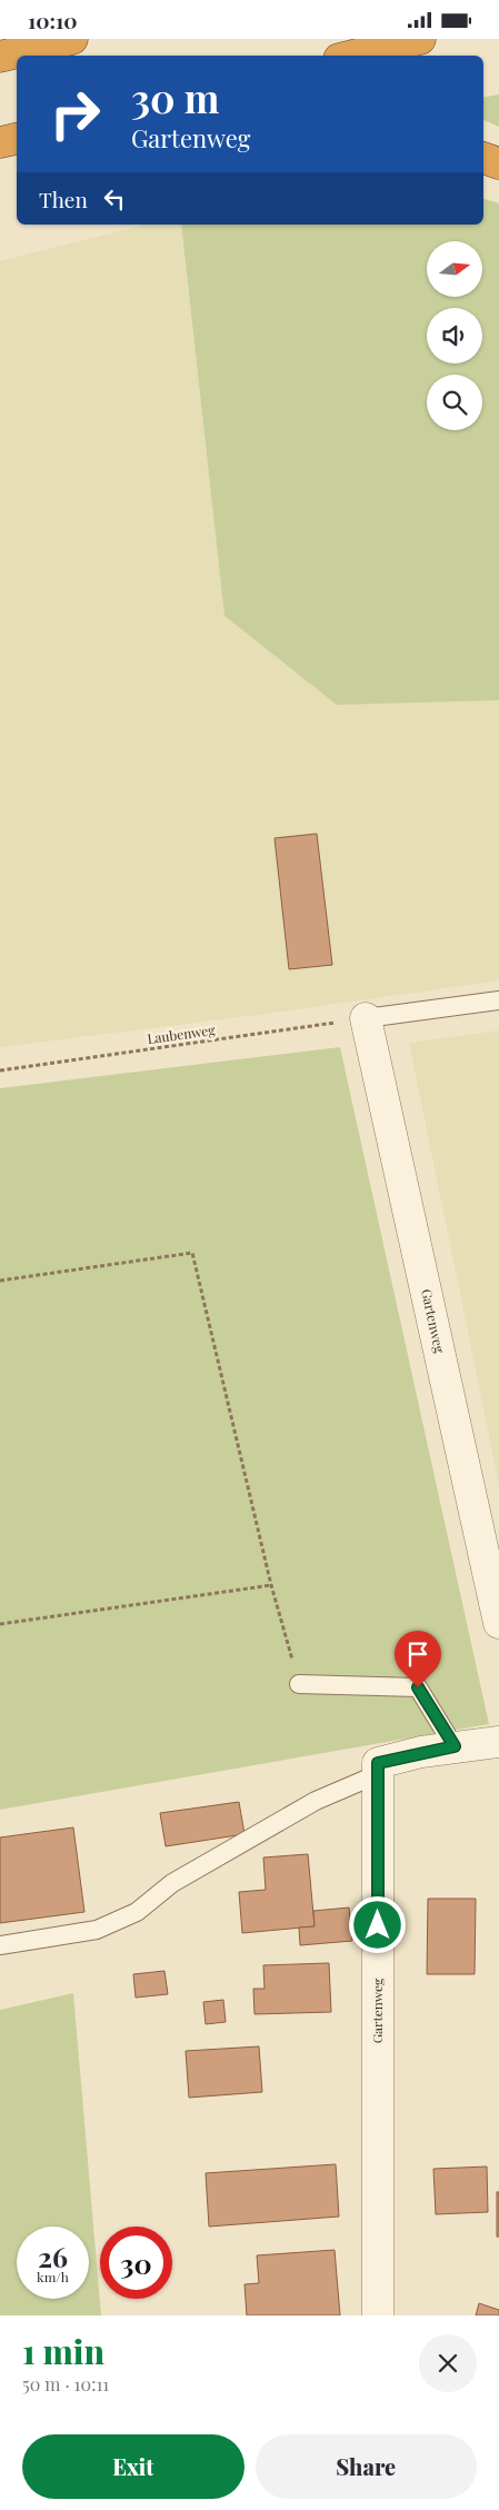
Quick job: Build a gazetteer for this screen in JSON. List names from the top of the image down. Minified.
{"streets":{"street":["Gartenweg"],"path":["Laubenweg"]},"crossings":[["Laubenweg","Gartenweg"]],"north":"right","page":{"status":"10:10","turn":["30 m","Gartenweg"],"then":"Then","speed":"26 km/h","limit":"30","heading":["1 min","50 m · 10:11"],"buttons":["Exit","Share"]}}
